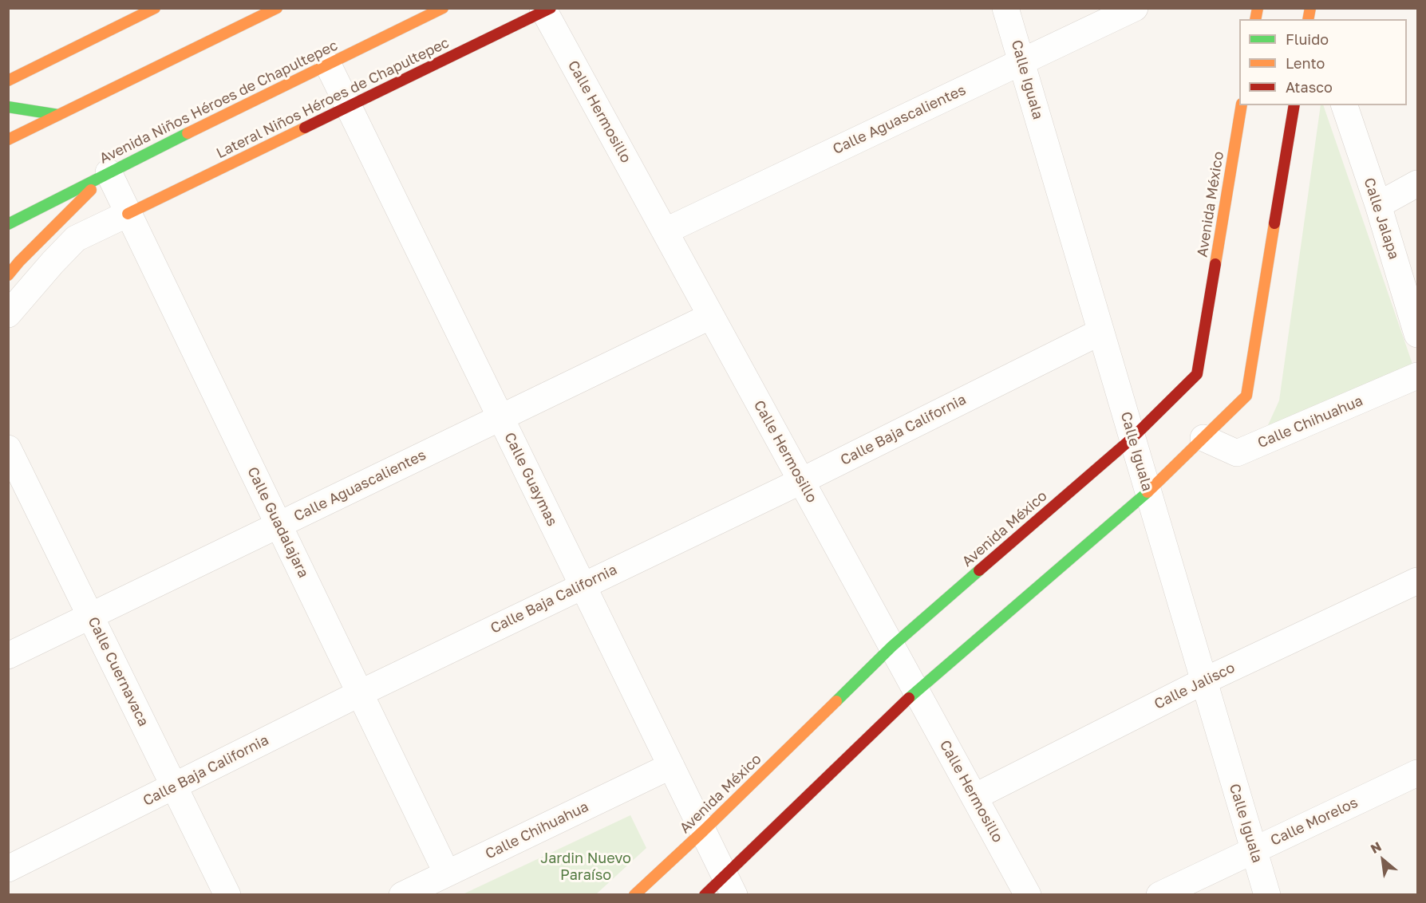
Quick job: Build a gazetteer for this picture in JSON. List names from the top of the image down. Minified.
{"streets":{"street":["Calle Iguala","Lateral Niños Héroes de Chapultepec","Avenida Niños Héroes de Chapultepec","Calle Hermosillo","Calle Aguascalientes","Avenida México","Calle Jalapa","Calle Chihuahua","Calle Baja California","Calle Guaymas","Calle Guadalajara","Calle Cuernavaca","Calle Jalisco","Calle Morelos"]},"crossings":[["Calle Iguala","Calle Aguascalientes"],["Calle Iguala","Avenida México"],["Calle Iguala","Calle Baja California"],["Calle Iguala","Calle Jalisco"],["Calle Iguala","Calle Morelos"],["Lateral Niños Héroes de Chapultepec","Calle Hermosillo"],["Lateral Niños Héroes de Chapultepec","Calle Guaymas"],["Lateral Niños Héroes de Chapultepec","Calle Guadalajara"],["Avenida Niños Héroes de Chapultepec","Calle Guaymas"],["Avenida Niños Héroes de Chapultepec","Calle Guadalajara"],["Calle Hermosillo","Calle Aguascalientes"],["Calle Hermosillo","Avenida México"],["Calle Hermosillo","Calle Baja California"],["Calle Hermosillo","Calle Jalisco"],["Calle Aguascalientes","Calle Guaymas"],["Calle Aguascalientes","Calle Guadalajara"],["Calle Aguascalientes","Calle Cuernavaca"],["Avenida México","Calle Guaymas"],["Calle Chihuahua","Calle Guaymas"],["Calle Chihuahua","Calle Guadalajara"],["Calle Baja California","Calle Guaymas"],["Calle Baja California","Calle Guadalajara"],["Calle Baja California","Calle Cuernavaca"]],"parks":["Jardin Nuevo Paraíso"],"legend":["Fluido","Lento","Atasco"],"north":"top left"}
